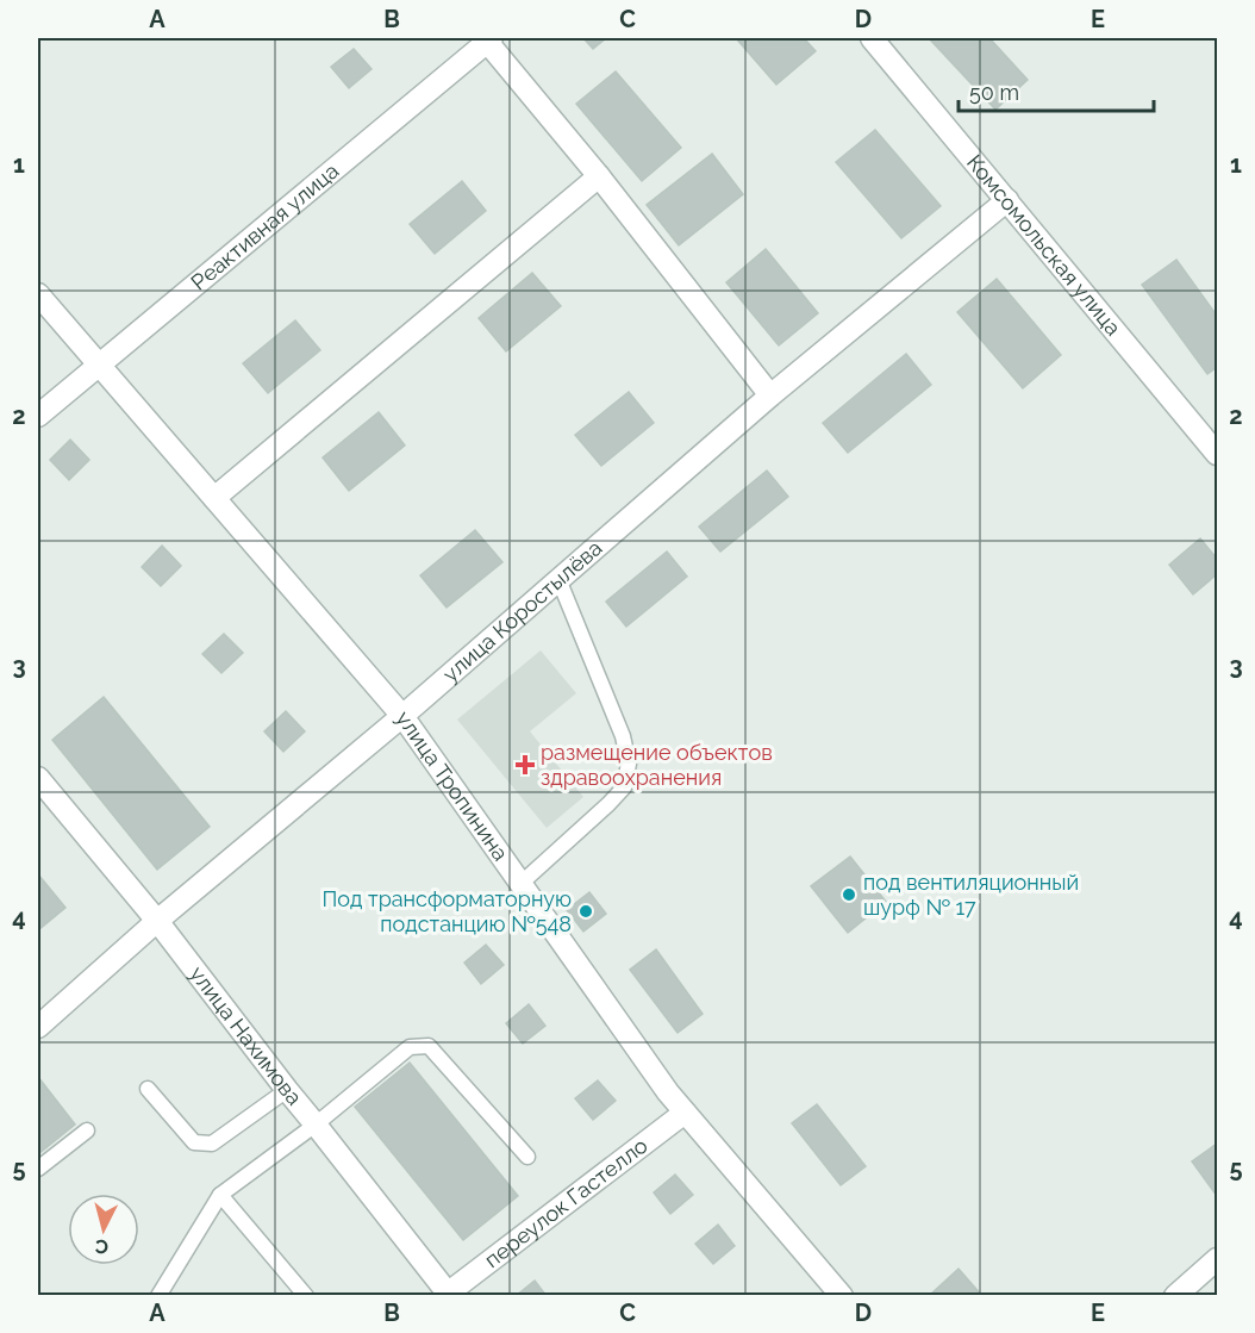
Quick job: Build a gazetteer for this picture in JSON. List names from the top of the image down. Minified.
{"streets":{"street":["Реактивная улица","Комсомольская улица","улица Коростылёва","улица Тропинина","улица Нахимова","переулок Гастелло"]},"crossings":[["Реактивная улица","улица Тропинина"],["Комсомольская улица","улица Коростылёва"],["улица Коростылёва","улица Тропинина"],["улица Коростылёва","улица Нахимова"],["улица Тропинина","переулок Гастелло"],["улица Нахимова","переулок Гастелло"]],"places":{"health":["размещение объектов здравоохранения"],"other":["под вентиляционный шурф № 17","Под трансформаторную подстанцию №548"]},"scale_bar":"50 m","north":"bottom","grid":{"columns":["A","B","C","D","E"],"rows":["1","2","3","4","5"]}}
